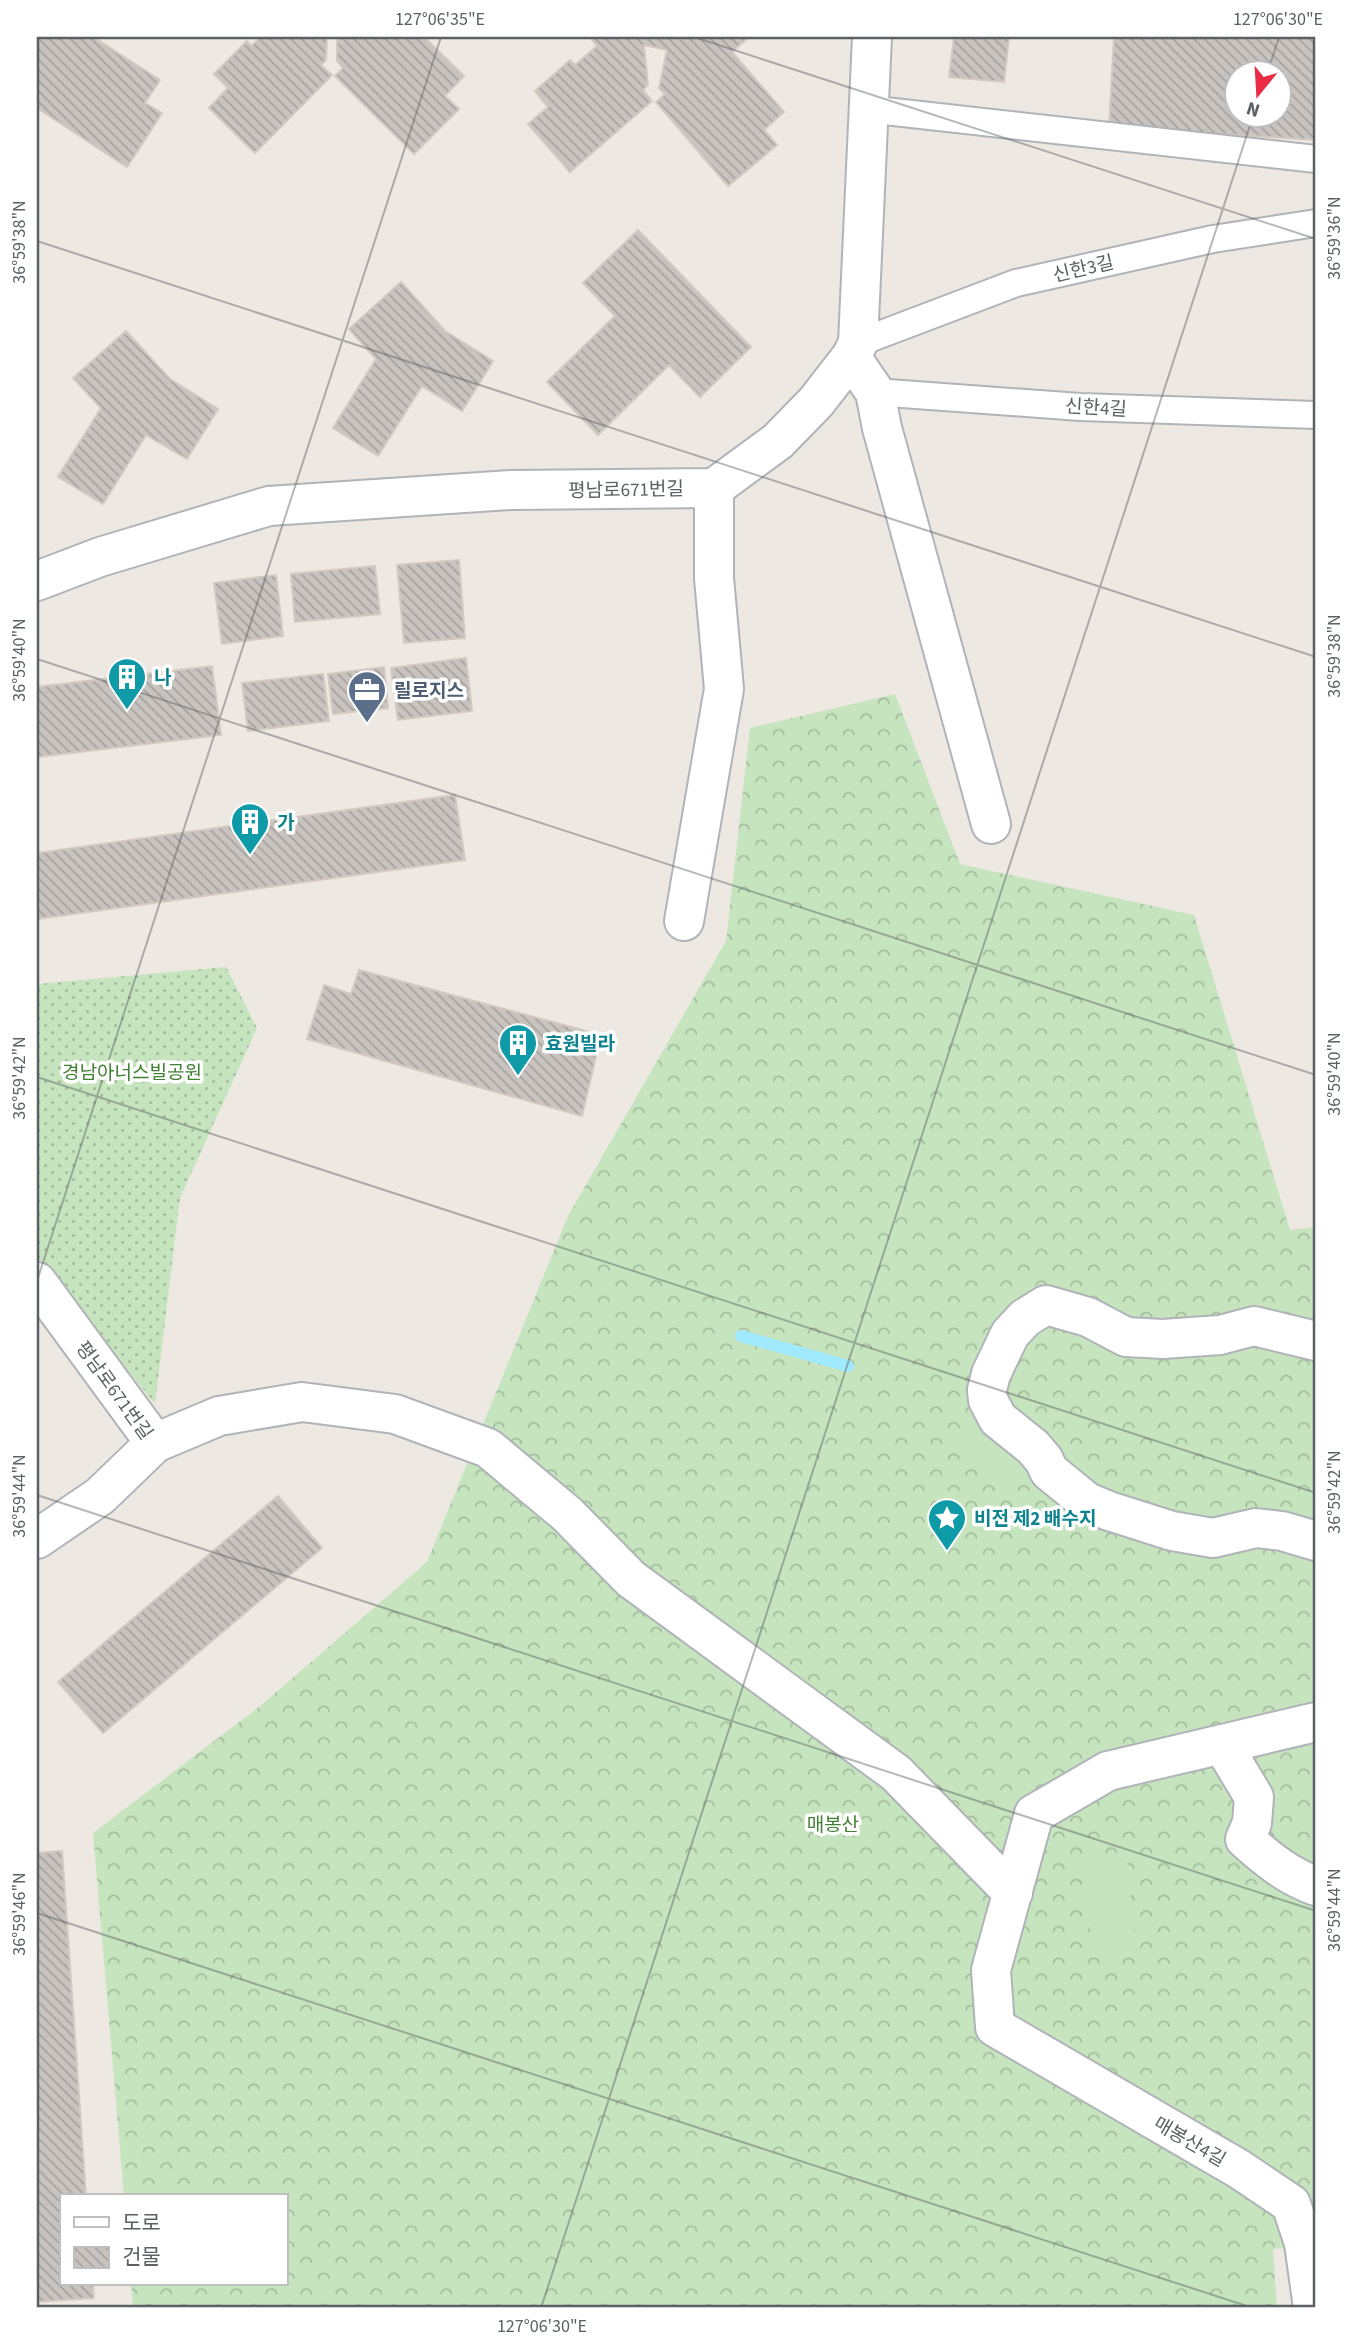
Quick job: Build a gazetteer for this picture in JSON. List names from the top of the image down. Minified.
{"streets":{"street":["평남로671번길","매봉산4길"],"lane":["신한3길","신한4길"]},"parks":["경남아너스빌공원","매봉산"],"places":{"building":["나","가","효원빌라"],"office":["릴로지스"],"place":["비전 제2 배수지"]},"legend":["도로","건물"],"north":"bottom","coordinates":["127°06'35\"E","127°06'30\"E","36°59'36\"N","36°59'38\"N","36°59'40\"N","36°59'42\"N","36°59'44\"N","36°59'46\"N"]}
